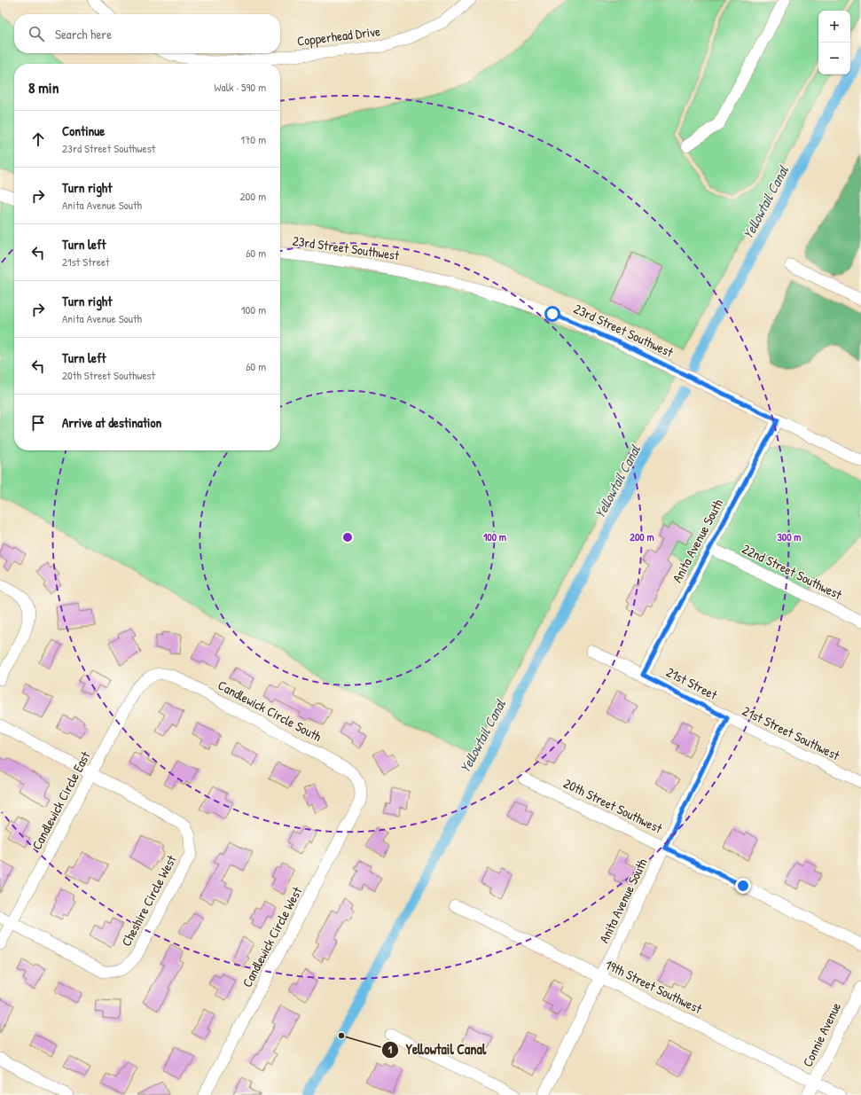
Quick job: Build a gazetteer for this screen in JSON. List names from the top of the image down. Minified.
{"streets":{"street":["Copperhead Drive","23rd Street Southwest","Anita Avenue South","22nd Street Southwest","21st Street","Candlewick Circle South","21st Street Southwest","Candlewick Circle East","20th Street Southwest","Cheshire Circle West","Candlewick Circle West","19th Street Southwest","Connie Avenue"]},"crossings":[["23rd Street Southwest","Anita Avenue South"],["Anita Avenue South","22nd Street Southwest"],["Anita Avenue South","21st Street"],["Anita Avenue South","21st Street Southwest"],["Anita Avenue South","20th Street Southwest"],["Anita Avenue South","19th Street Southwest"],["21st Street","21st Street Southwest"],["Candlewick Circle South","Candlewick Circle East"],["Candlewick Circle South","Candlewick Circle West"],["Candlewick Circle East","Cheshire Circle West"],["19th Street Southwest","Connie Avenue"]],"water":["Yellowtail Canal"],"places":["Yellowtail Canal"],"page":{"map_buttons":["+","−"],"search":"Search here","heading":["8 min","Walk · 590 m"],"list":[["Continue","23rd Street Southwest","170 m"],["Turn right","Anita Avenue South","200 m"],["Turn left","21st Street","60 m"],["Turn right","Anita Avenue South","100 m"],["Turn left","20th Street Southwest","60 m"],"Arrive at destination"]},"rings":["100 m","200 m","300 m"]}
